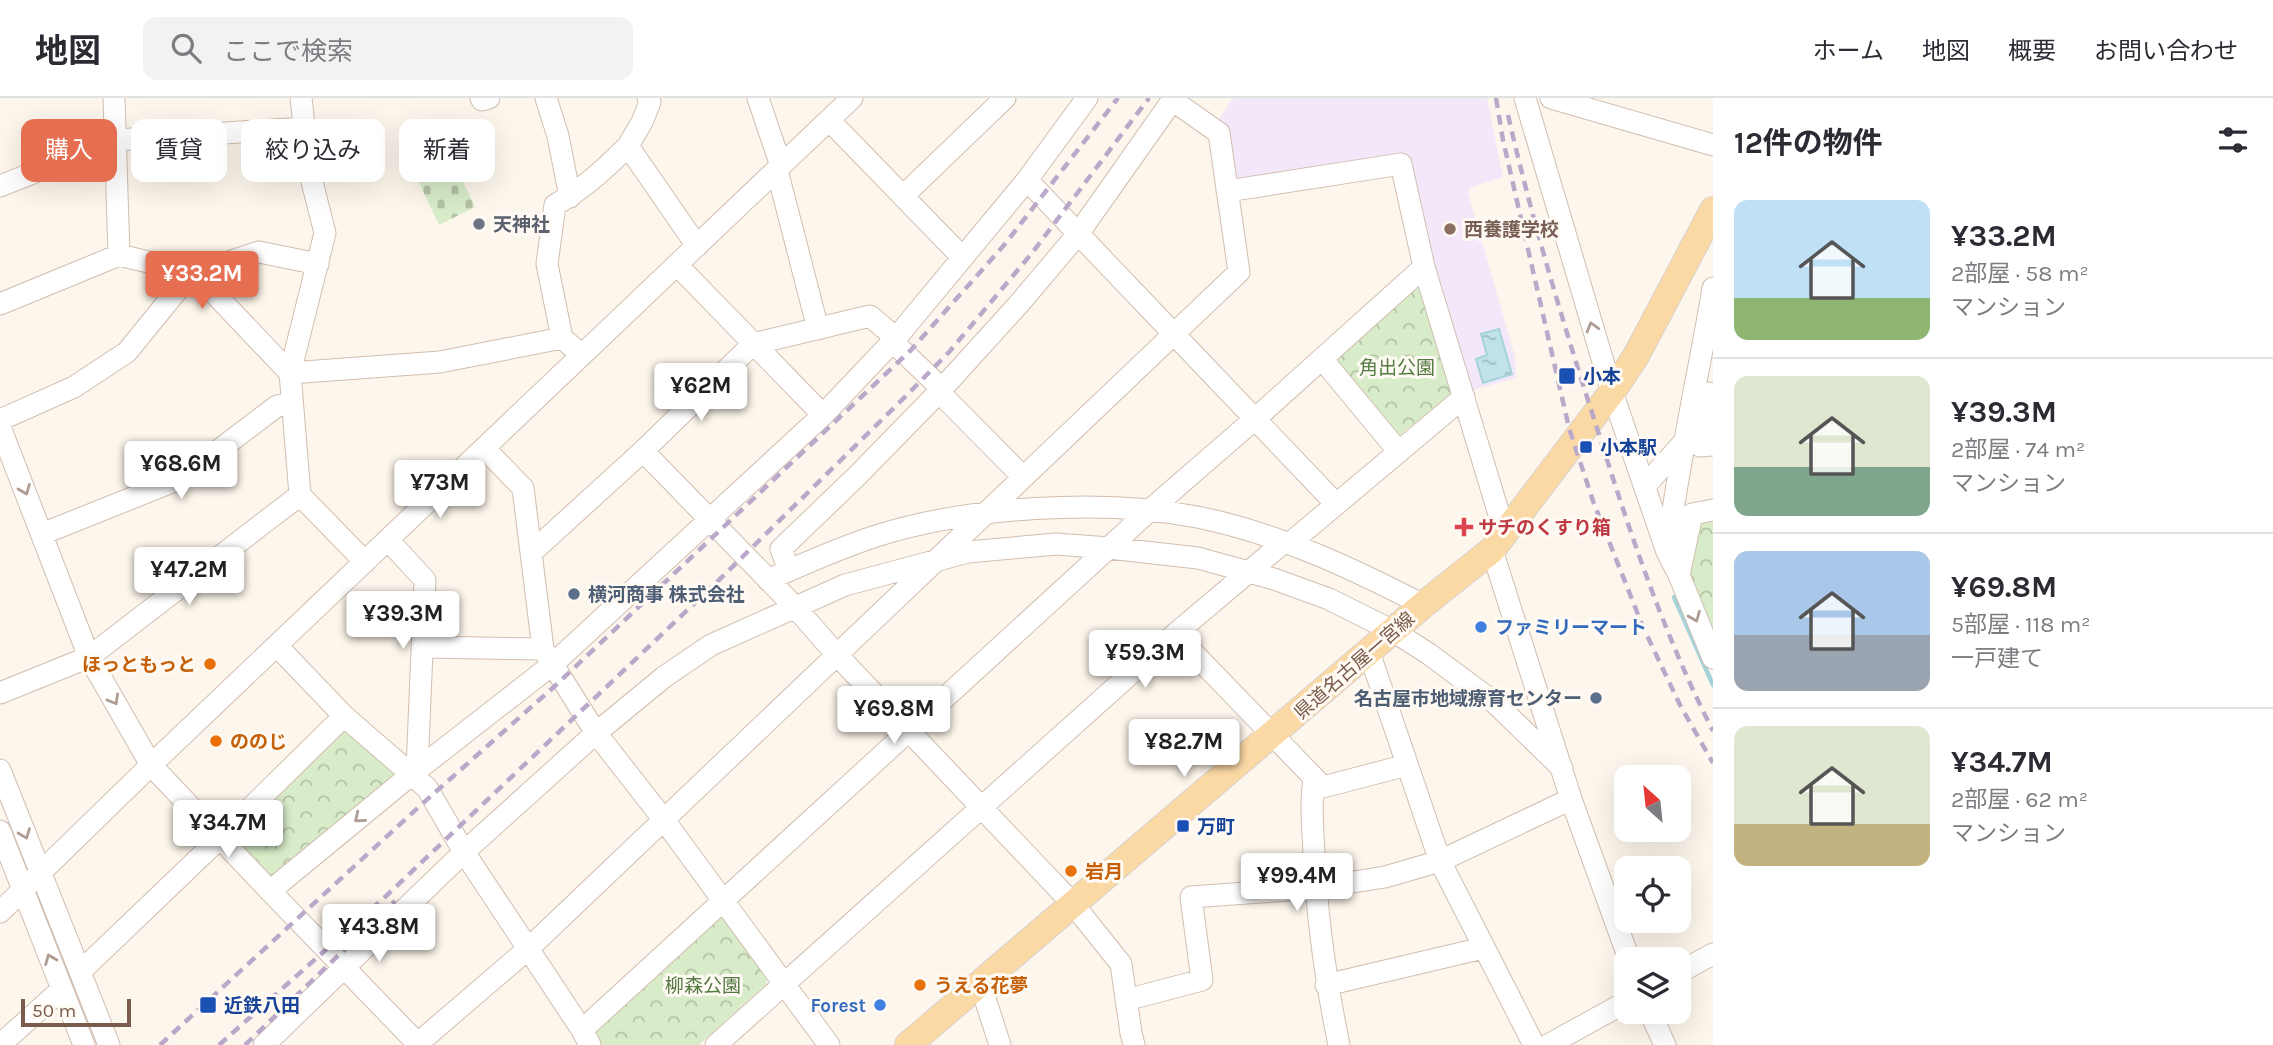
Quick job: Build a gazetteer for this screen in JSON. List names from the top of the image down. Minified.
{"streets":{"main road":["県道名古屋一宮線"]},"parks":["角出公園","柳森公園"],"places":{"other":["天神社","西養護学校","横河商事 株式会社","ファミリーマート","ほっともっと","名古屋市地域療育センター","ののじ","岩月","うえる花夢","Forest"],"transit":["小本","小本駅","万町","近鉄八田"],"health":["サチのくすり箱"]},"scale_bar":"50 m","north":"top left","page":{"header":"地図","search":"ここで検索","nav":["ホーム","地図","概要","お問い合わせ"],"heading":"12件の物件","chip":["購入","賃貸","絞り込み","新着"],"list":[{"name":"¥33.2M","note":"2部屋 · 58 m² · マンション"},{"name":"¥39.3M","note":"2部屋 · 74 m² · マンション"},{"name":"¥69.8M","note":"5部屋 · 118 m² · 一戸建て"},{"name":"¥34.7M","note":"2部屋 · 62 m² · マンション"}],"price":["¥33.2M","¥62M","¥68.6M","¥73M","¥47.2M","¥39.3M","¥59.3M","¥69.8M","¥82.7M","¥34.7M","¥99.4M","¥43.8M"],"scale":"50 m"}}
